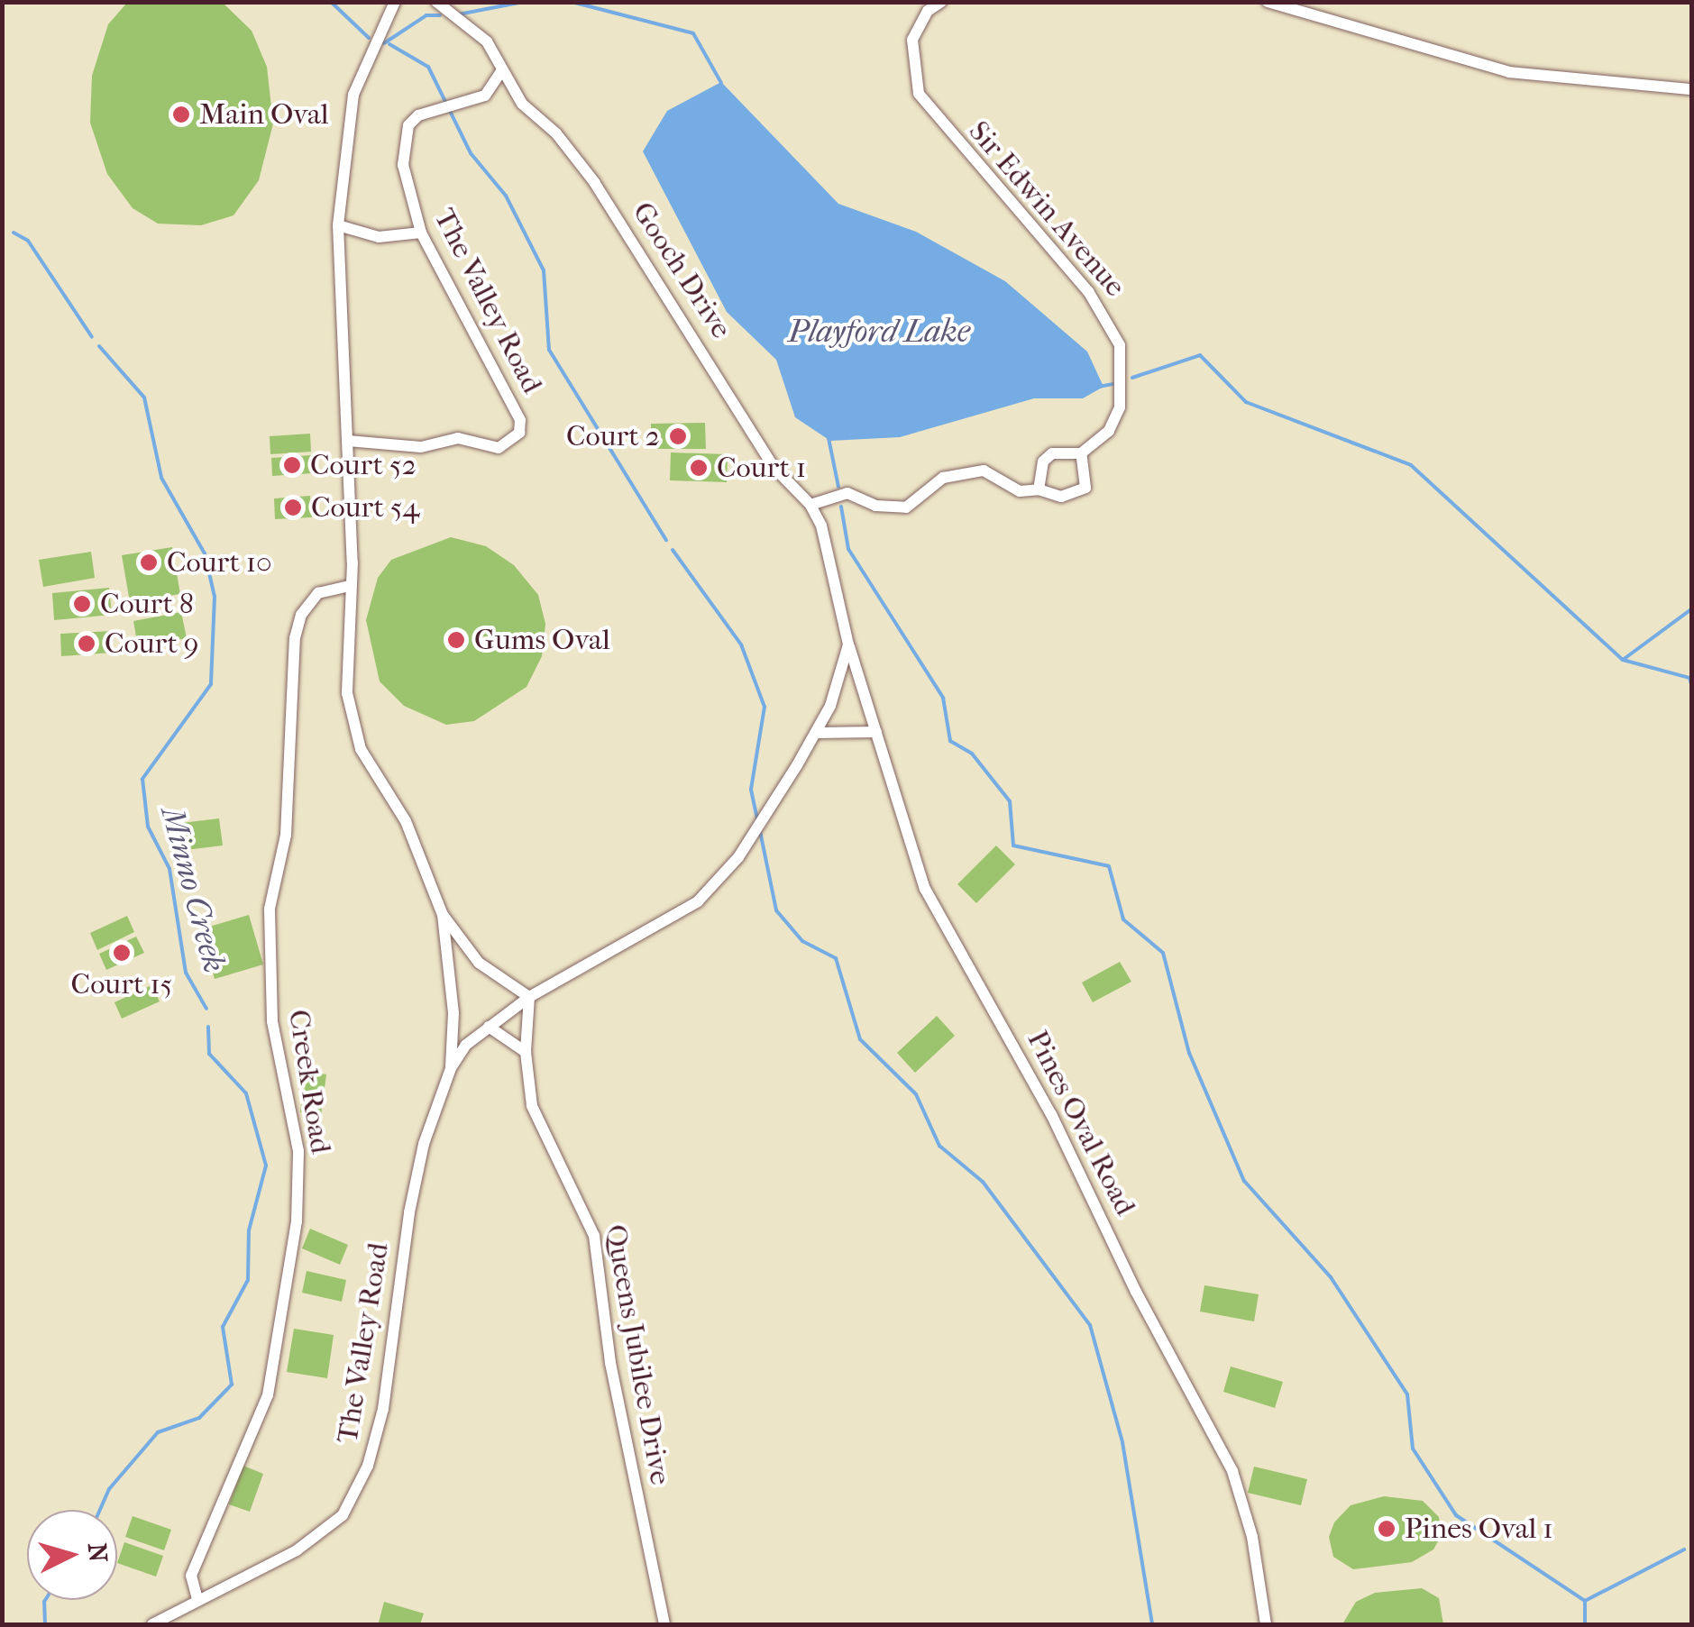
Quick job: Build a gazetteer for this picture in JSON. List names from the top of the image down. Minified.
{"streets":{"street":["Sir Edwin Avenue","Gooch Drive","The Valley Road","Creek Road","Pines Oval Road","Queens Jubilee Drive"]},"crossings":[["Gooch Drive","The Valley Road"],["Gooch Drive","Pines Oval Road"],["The Valley Road","Creek Road"],["The Valley Road","Queens Jubilee Drive"]],"water":["Playford Lake","Minno Creek"],"places":["Main Oval","Court 2","Court 52","Court 1","Court 54","Court 10","Court 8","Gums Oval","Court 9","Court 15","Pines Oval 1"],"north":"right"}
